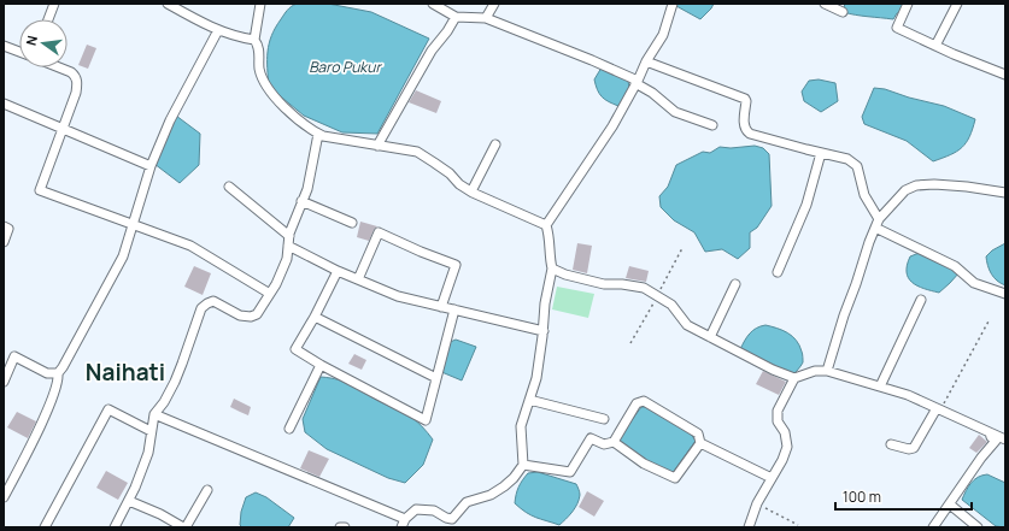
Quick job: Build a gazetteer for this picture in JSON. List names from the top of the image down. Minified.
{"districts":["Naihati"],"water":["Baro Pukur"],"scale_bar":"100 m","north":"left"}
